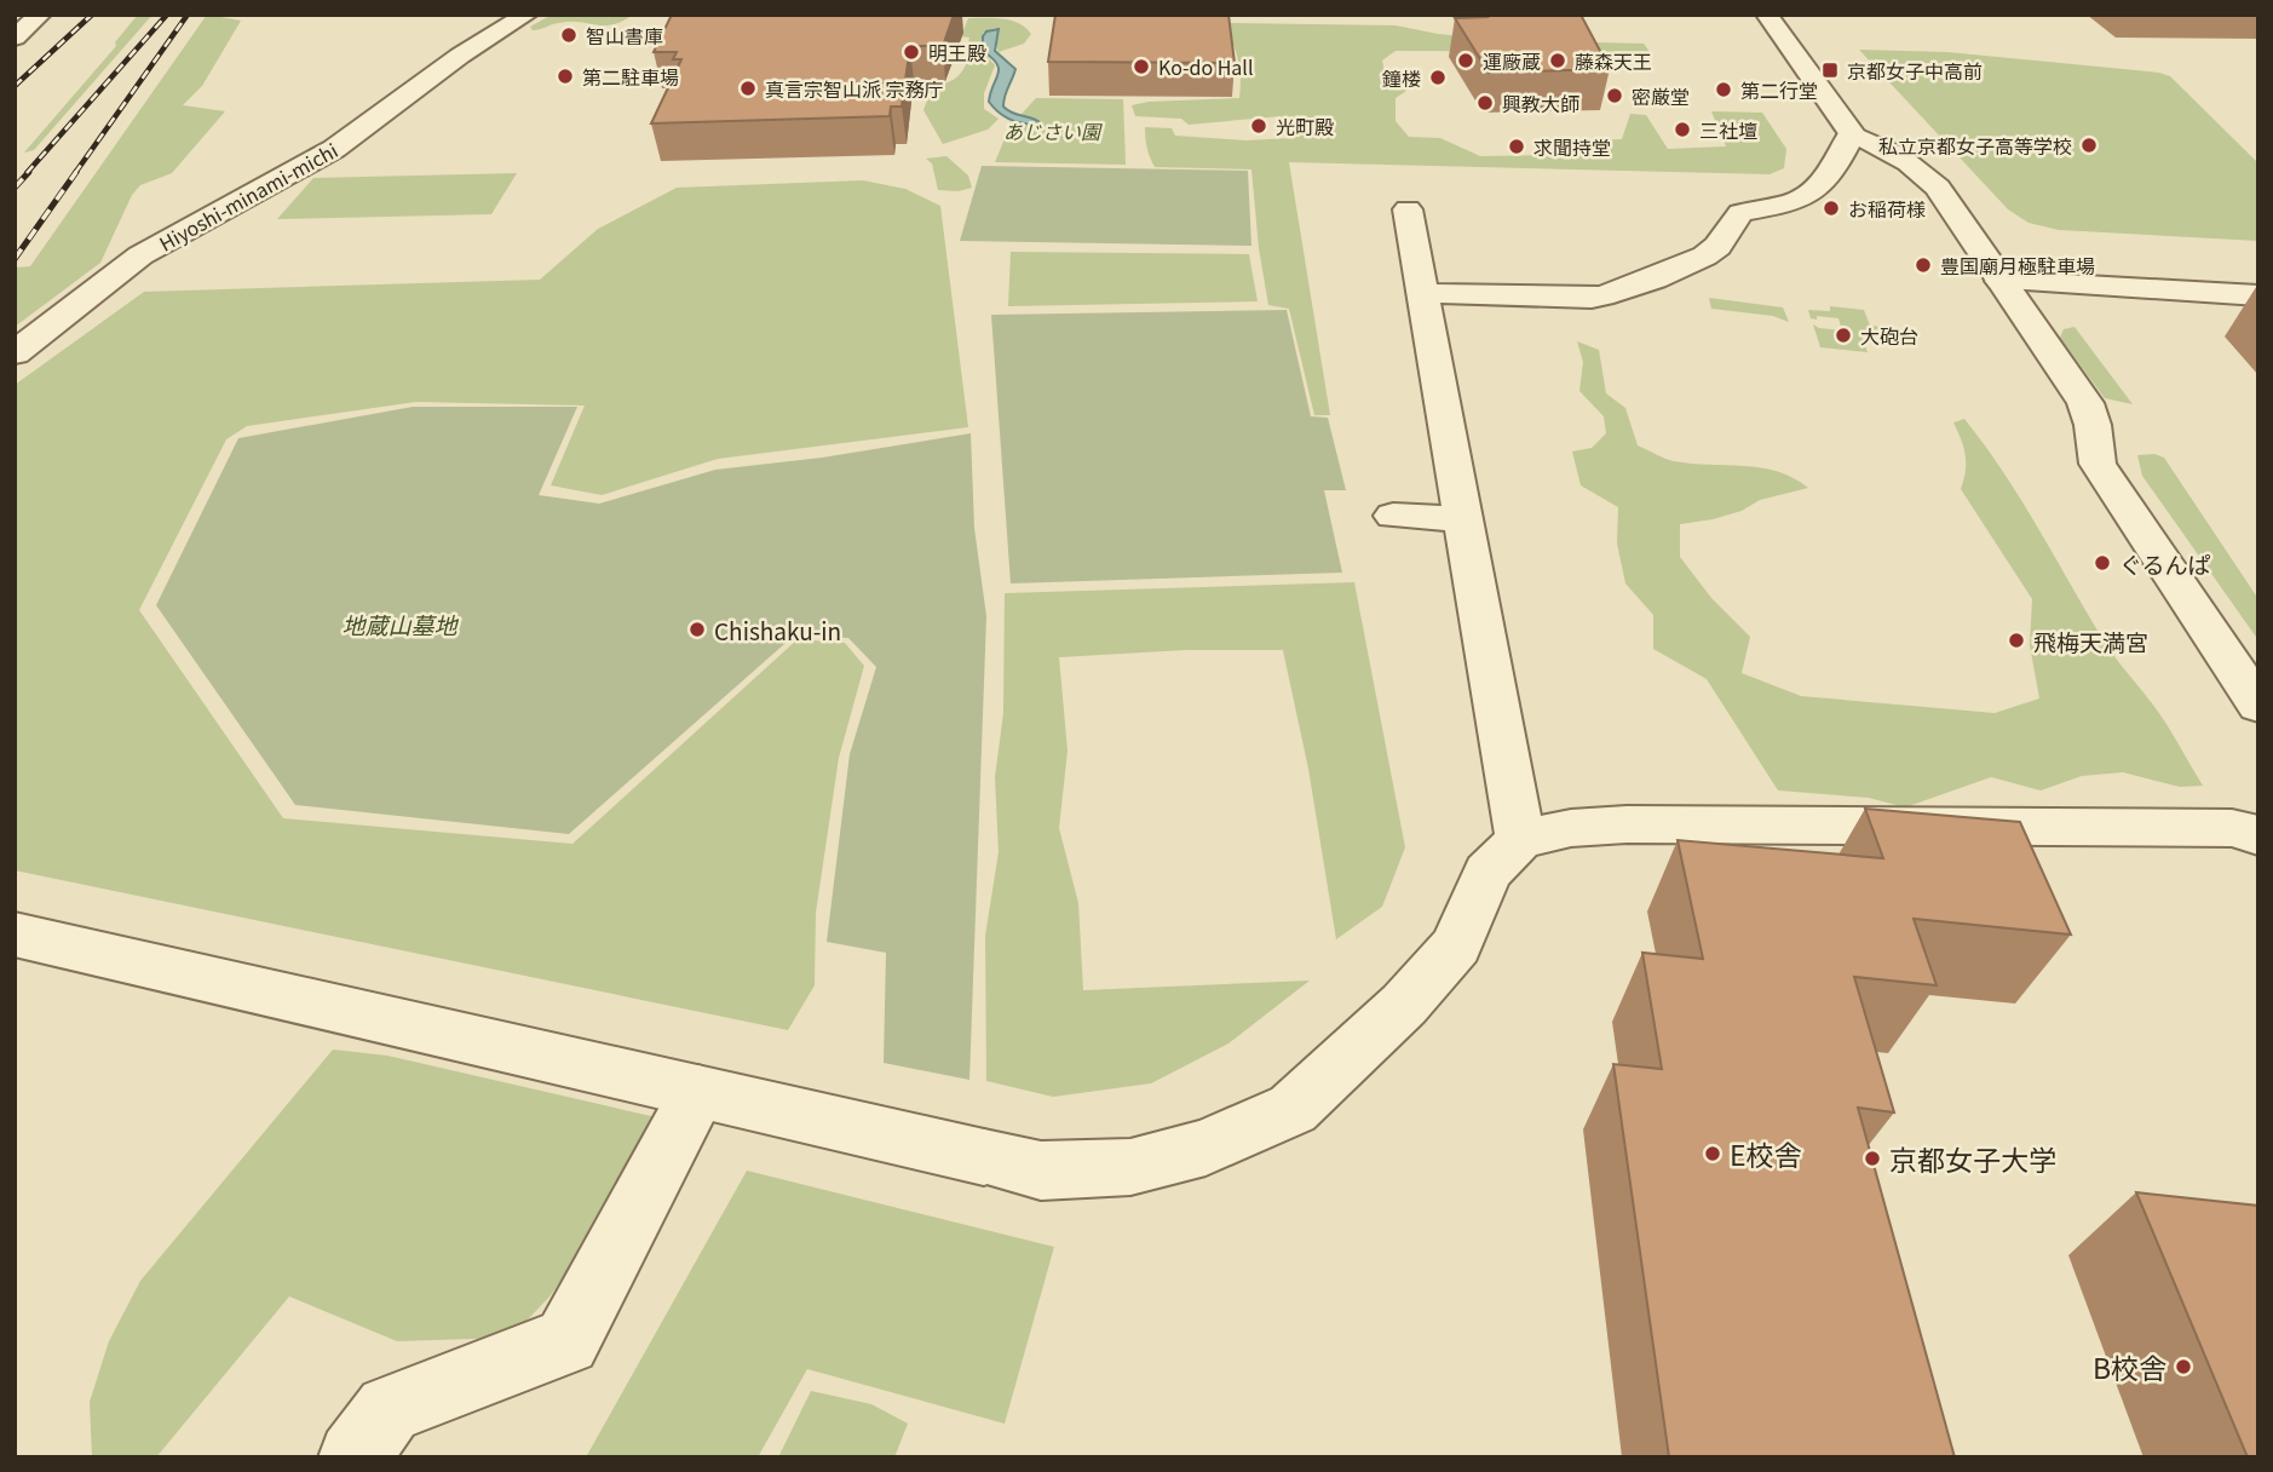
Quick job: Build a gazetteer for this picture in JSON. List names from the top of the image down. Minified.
{"streets":{"street":["Hiyoshi-minami-michi"]},"parks":["あじさい園","地蔵山墓地"],"places":{"other":["智山書庫","明王殿","運廠蔵","藤森天王","Ko-do Hall","第二駐車場","鐘楼","真言宗智山派 宗務庁","第二行堂","密厳堂","興教大師","光町殿","三社壇","私立京都女子高等学校","求聞持堂","お稲荷様","豊国廟月極駐車場","大砲台","ぐるんぱ","Chishaku-in","飛梅天満宮","E校舎","京都女子大学","B校舎"],"transit":["京都女子中高前"]}}
